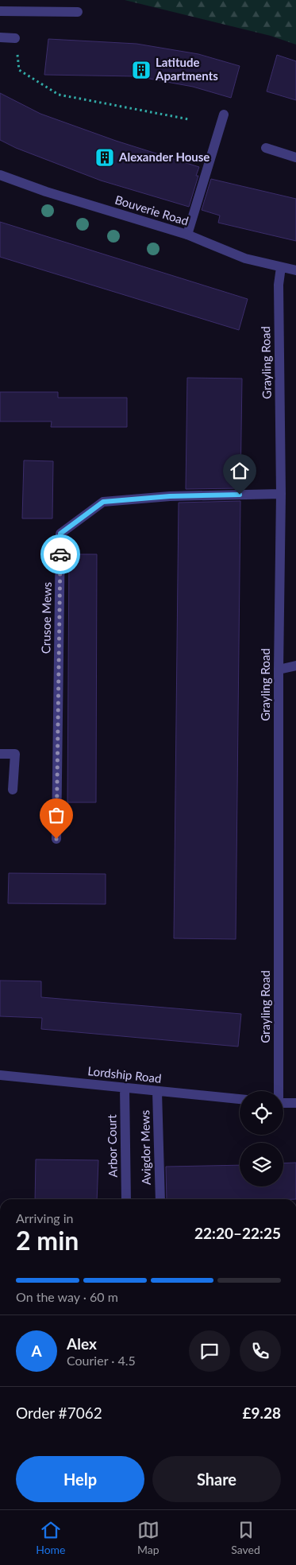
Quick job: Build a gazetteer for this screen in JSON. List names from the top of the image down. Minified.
{"streets":{"street":["Bouverie Road","Grayling Road","Crusoe Mews","Lordship Road","Arbor Court","Avigdor Mews"]},"crossings":[["Bouverie Road","Grayling Road"],["Grayling Road","Crusoe Mews"],["Lordship Road","Arbor Court"],["Lordship Road","Avigdor Mews"]],"places":{"building":["Latitude Apartments","Alexander House"]},"page":{"heading":["2 min","Arriving in","22:20–22:25"],"panel":["Alex","Courier · 4.5","Order #7062","£9.28"],"bar":"On the way · 60 m","round":"A","buttons":["Help","Share"],"tabs":["Home","Map","Saved"]}}
